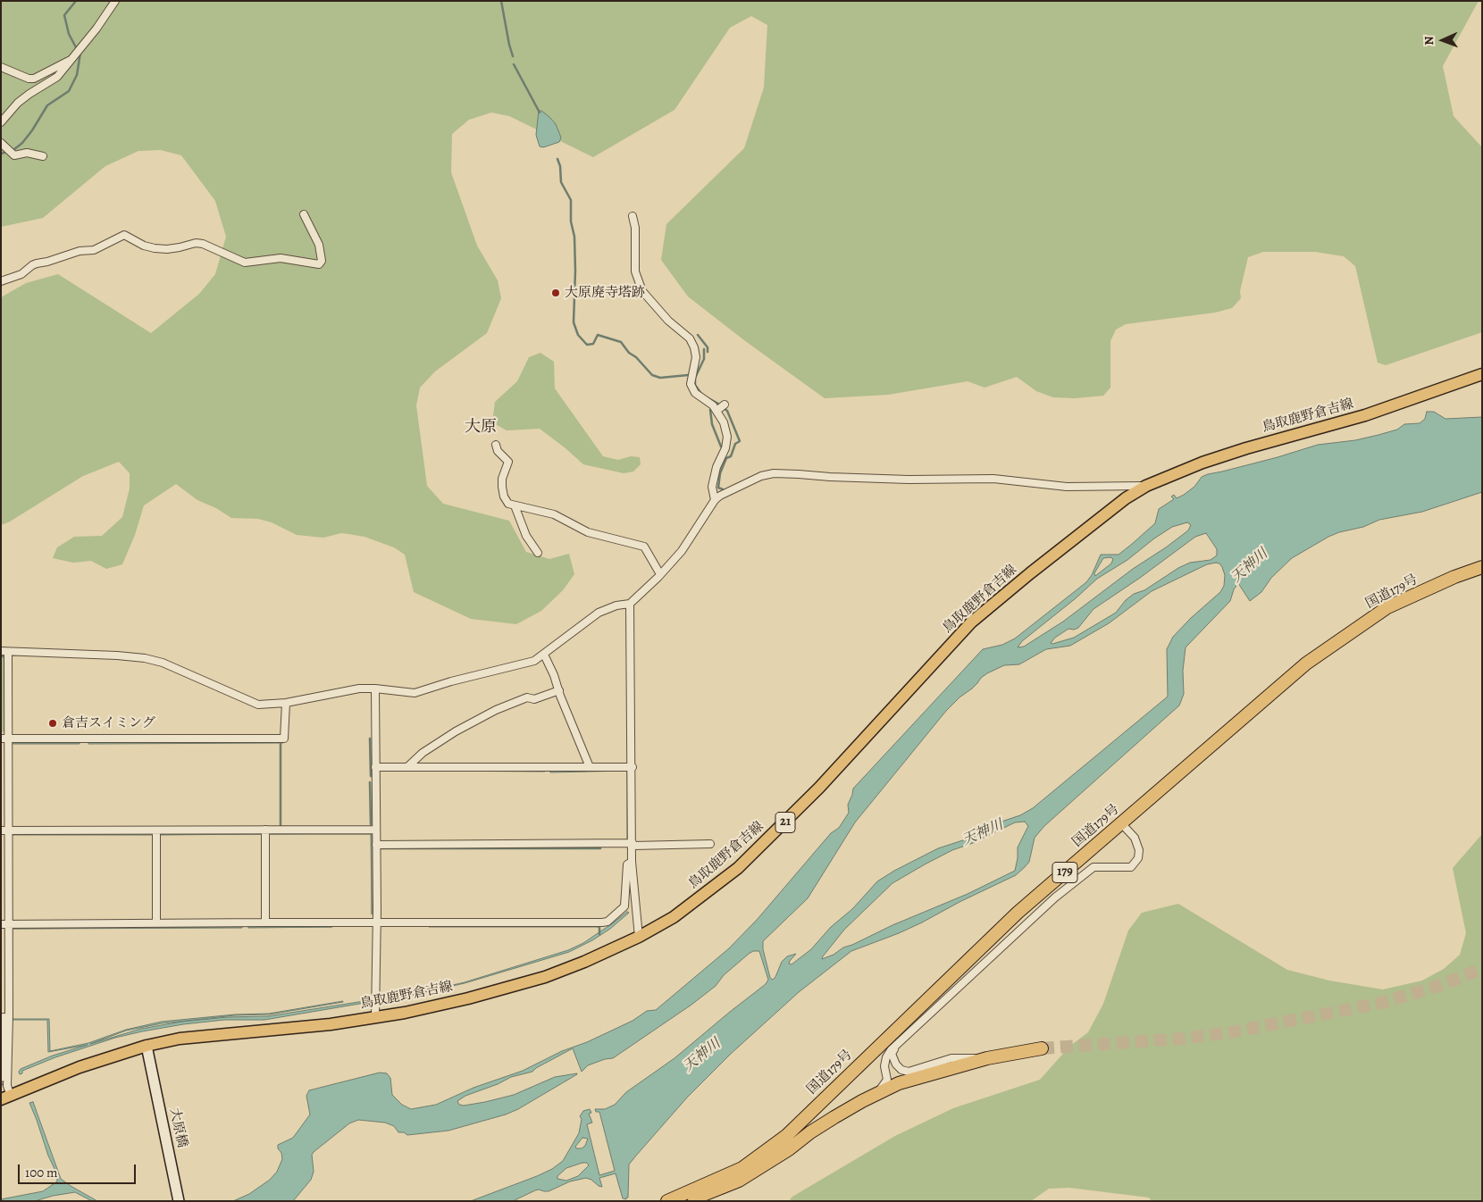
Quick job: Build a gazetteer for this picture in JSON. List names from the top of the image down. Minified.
{"streets":{"highway":["国道179号","179"],"main road":["鳥取鹿野倉吉線","21"],"street":["大原橋"]},"crossings":[["鳥取鹿野倉吉線","大原橋"]],"districts":["大原"],"water":["天神川"],"places":["大原廃寺塔跡","倉吉スイミング"],"scale_bar":"100 m","north":"left"}
